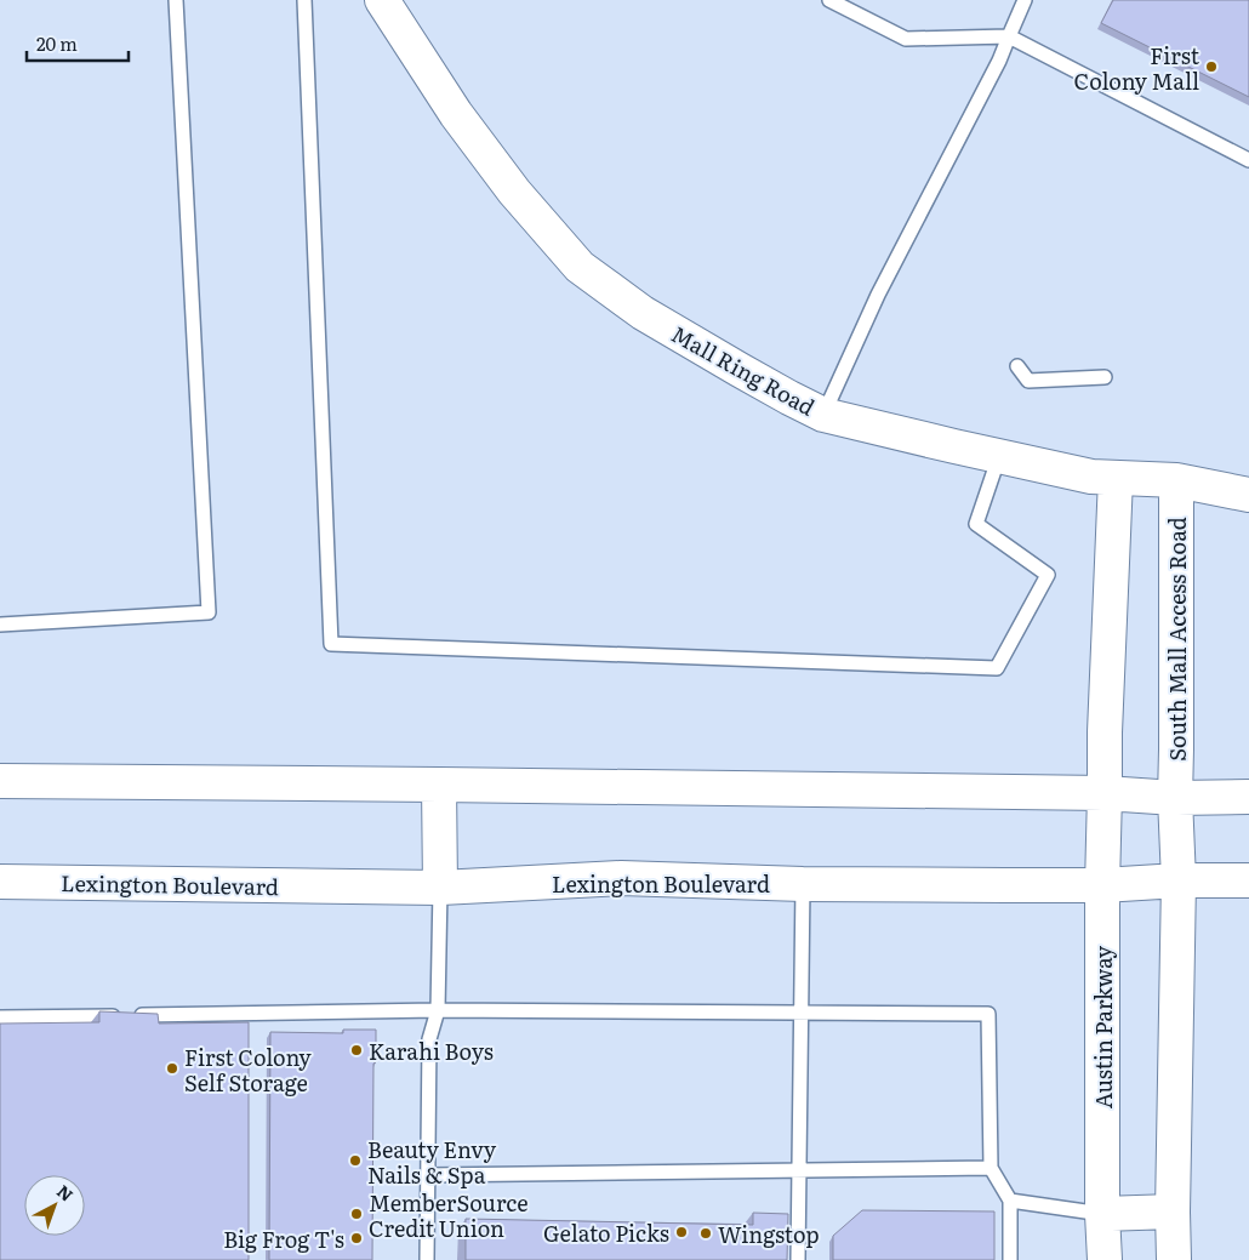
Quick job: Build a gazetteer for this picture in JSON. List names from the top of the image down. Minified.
{"streets":{"main road":["Mall Ring Road","South Mall Access Road","Lexington Boulevard","Austin Parkway"]},"crossings":[["Mall Ring Road","South Mall Access Road"],["Lexington Boulevard","Austin Parkway"]],"places":["First Colony Mall","Karahi Boys","First Colony Self Storage","Beauty Envy Nails & Spa","MemberSource Credit Union","Gelato Picks","Wingstop","Big Frog T's"],"scale_bar":"20 m","north":"top right"}
